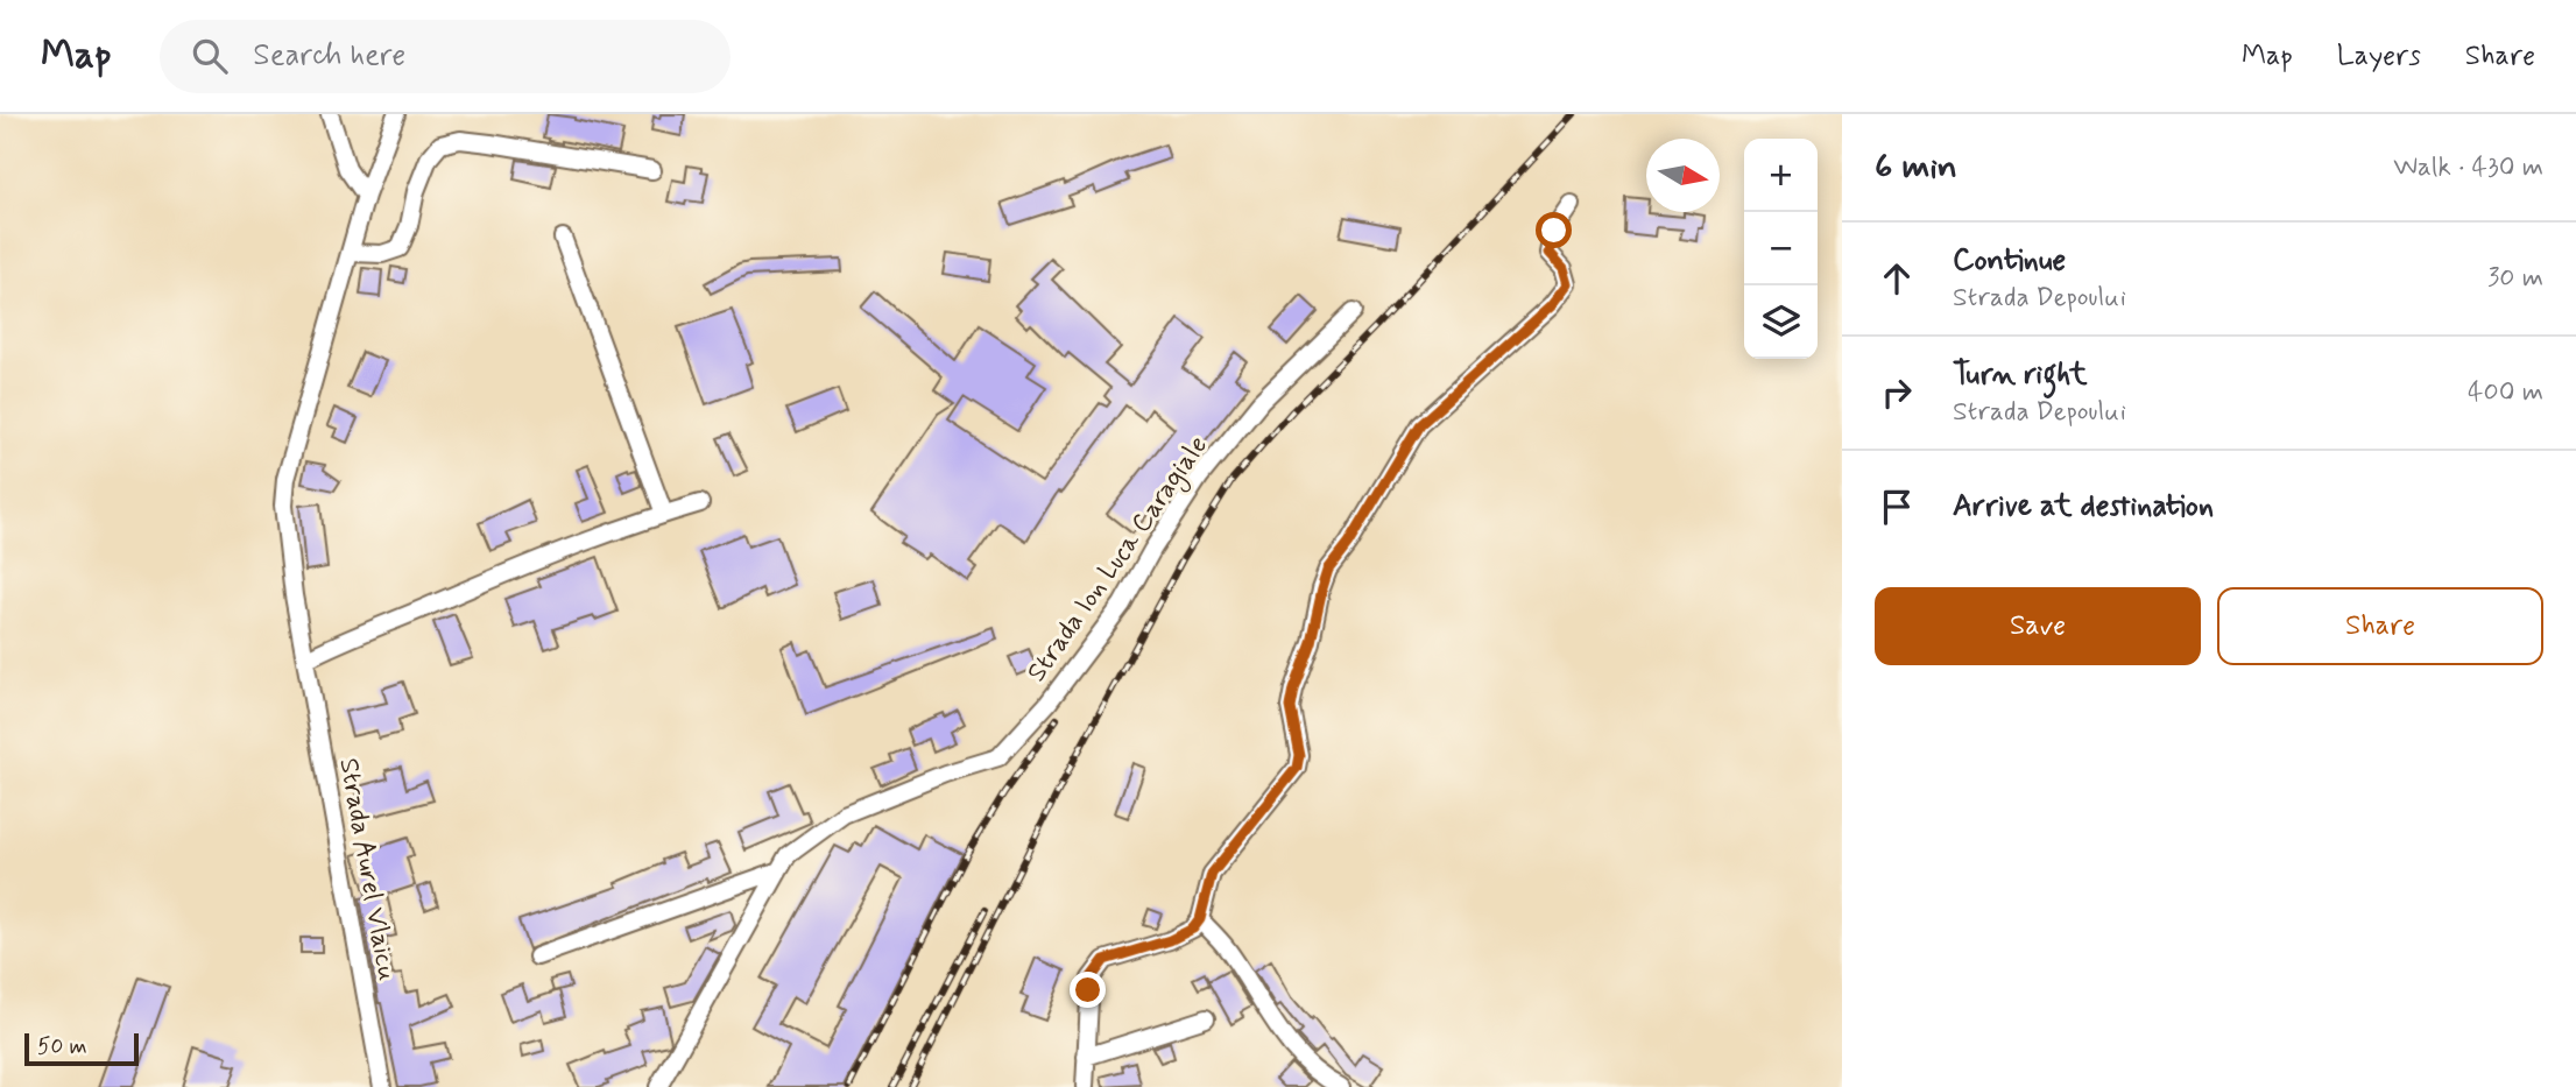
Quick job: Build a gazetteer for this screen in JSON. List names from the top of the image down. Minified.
{"streets":{"street":["Strada Ion Luca Caragiale","Strada Aurel Vlaicu"]},"scale_bar":"50 m","north":"right","page":{"header":"Map","search":"Search here","nav":["Map","Layers","Share"],"heading":["6 min","Walk · 430 m"],"map_buttons":["+","−"],"list":[["Continue","Strada Depoului","30 m"],["Turn right","Strada Depoului","400 m"],"Arrive at destination"],"buttons":["Save","Share"],"scale":"50 m"}}
